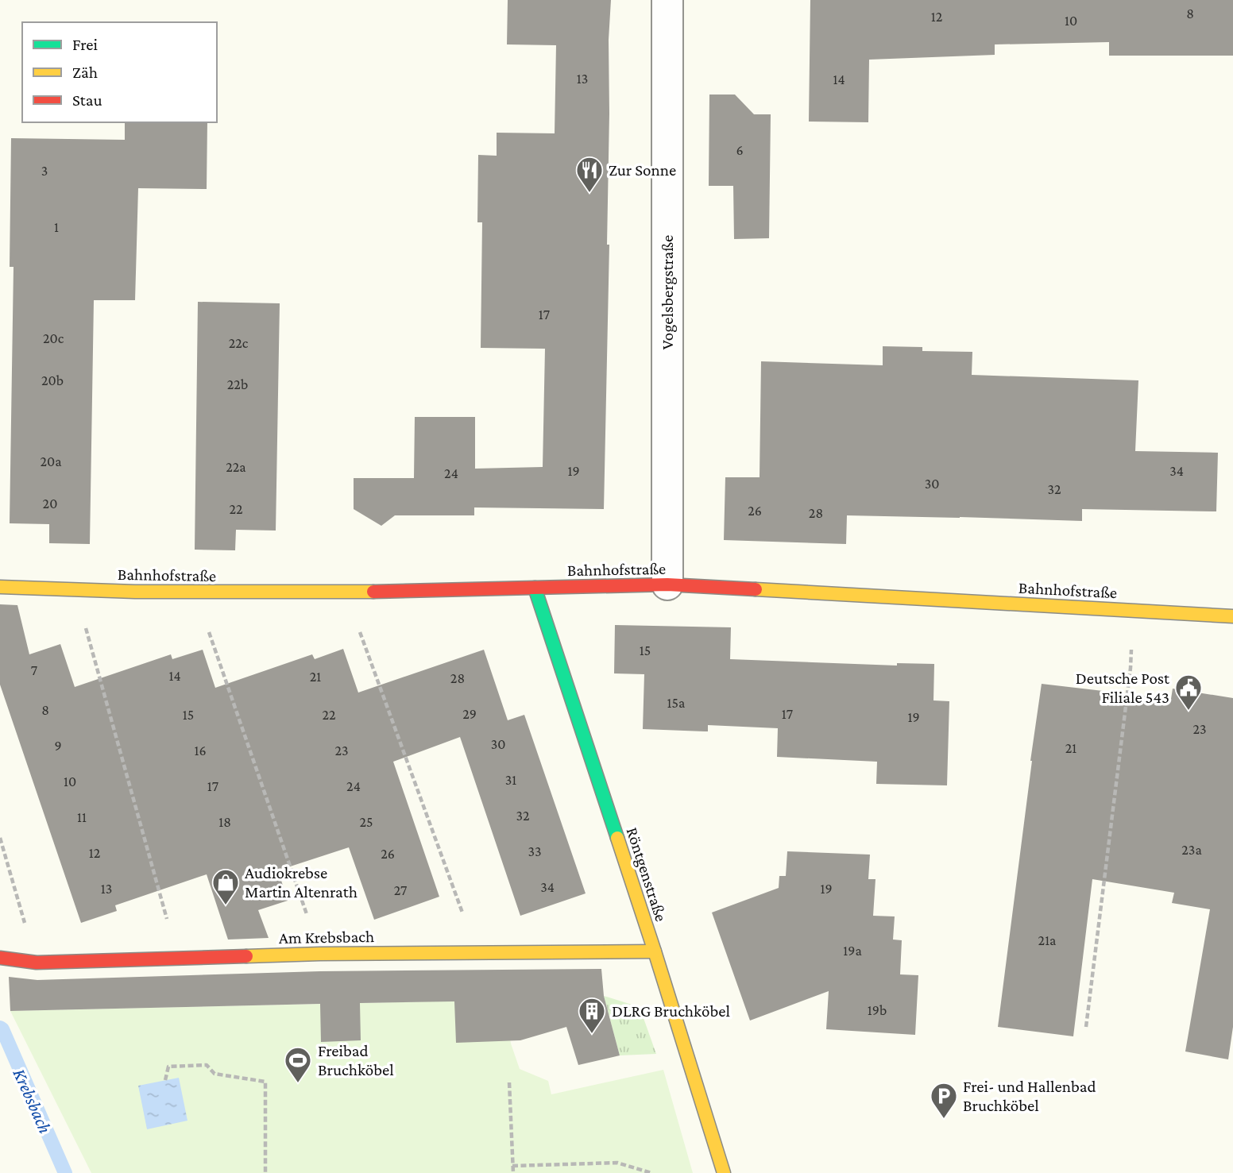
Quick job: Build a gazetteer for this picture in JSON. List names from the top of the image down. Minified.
{"streets":{"street":["Vogelsbergstraße","Bahnhofstraße","Röntgenstraße","Am Krebsbach"]},"crossings":[["Vogelsbergstraße","Bahnhofstraße"],["Bahnhofstraße","Röntgenstraße"],["Röntgenstraße","Am Krebsbach"]],"water":["Krebsbach"],"places":{"restaurant":["Zur Sonne"],"public building":["Deutsche Post Filiale 543"],"shop":["Audiokrebse Martin Altenrath"],"building":["DLRG Bruchköbel"],"sports":["Freibad Bruchköbel"],"parking":["Frei- und Hallenbad Bruchköbel"]},"house_numbers":["8","12","10","13","14","6","3","1","17","20c","22c","20b","22b","20a","22a","19","34","24","30","32","20","22","26","28","15","7","14","21","28","15a","8","29","17","15","22","19","23","30","9","21","16","23","31","10","17","24","32","11","18","25","23a","33","12","26","34","13","19","27","21a","19a","19b"],"legend":["Frei","Zäh","Stau"]}
